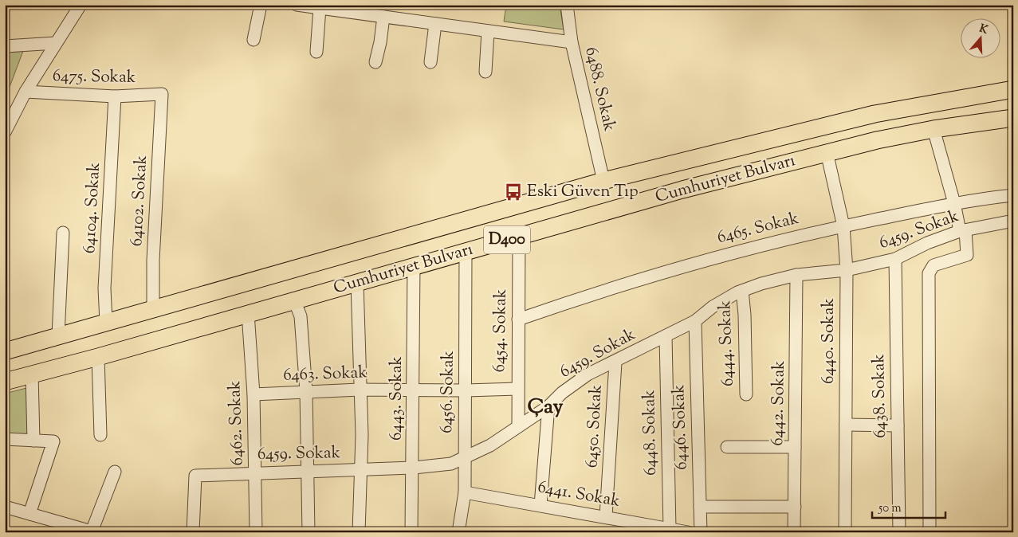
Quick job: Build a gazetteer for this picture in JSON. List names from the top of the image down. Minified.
{"streets":{"highway":["Cumhuriyet Bulvarı","D400"],"street":["6475. Sokak","6488. Sokak","64102. Sokak","64104. Sokak","6465. Sokak","6459. Sokak","6454. Sokak","6440. Sokak","6444. Sokak","6463. Sokak","6456. Sokak","6438. Sokak","6443. Sokak","6442. Sokak","6462. Sokak","6450. Sokak","6446. Sokak","6448. Sokak","6441. Sokak"]},"crossings":[["6475. Sokak","64102. Sokak"],["6475. Sokak","64104. Sokak"],["6488. Sokak","Cumhuriyet Bulvarı"],["Cumhuriyet Bulvarı","64102. Sokak"],["Cumhuriyet Bulvarı","64104. Sokak"],["Cumhuriyet Bulvarı","6454. Sokak"],["Cumhuriyet Bulvarı","6440. Sokak"],["Cumhuriyet Bulvarı","6456. Sokak"],["Cumhuriyet Bulvarı","6443. Sokak"],["Cumhuriyet Bulvarı","6462. Sokak"],["6465. Sokak","6454. Sokak"],["6465. Sokak","6440. Sokak"],["6459. Sokak","6454. Sokak"],["6459. Sokak","6440. Sokak"],["6459. Sokak","6444. Sokak"],["6459. Sokak","6456. Sokak"],["6459. Sokak","6438. Sokak"],["6459. Sokak","6443. Sokak"],["6459. Sokak","6442. Sokak"],["6459. Sokak","6462. Sokak"],["6459. Sokak","6450. Sokak"],["6459. Sokak","6446. Sokak"],["6459. Sokak","6448. Sokak"],["6454. Sokak","6463. Sokak"],["6463. Sokak","6456. Sokak"],["6463. Sokak","6443. Sokak"],["6463. Sokak","6462. Sokak"],["6456. Sokak","6441. Sokak"],["6450. Sokak","6441. Sokak"],["6448. Sokak","6441. Sokak"]],"districts":["Çay"],"places":{"bus stop":["Eski Güven Tıp"]},"scale_bar":"50 m","north":"top"}
